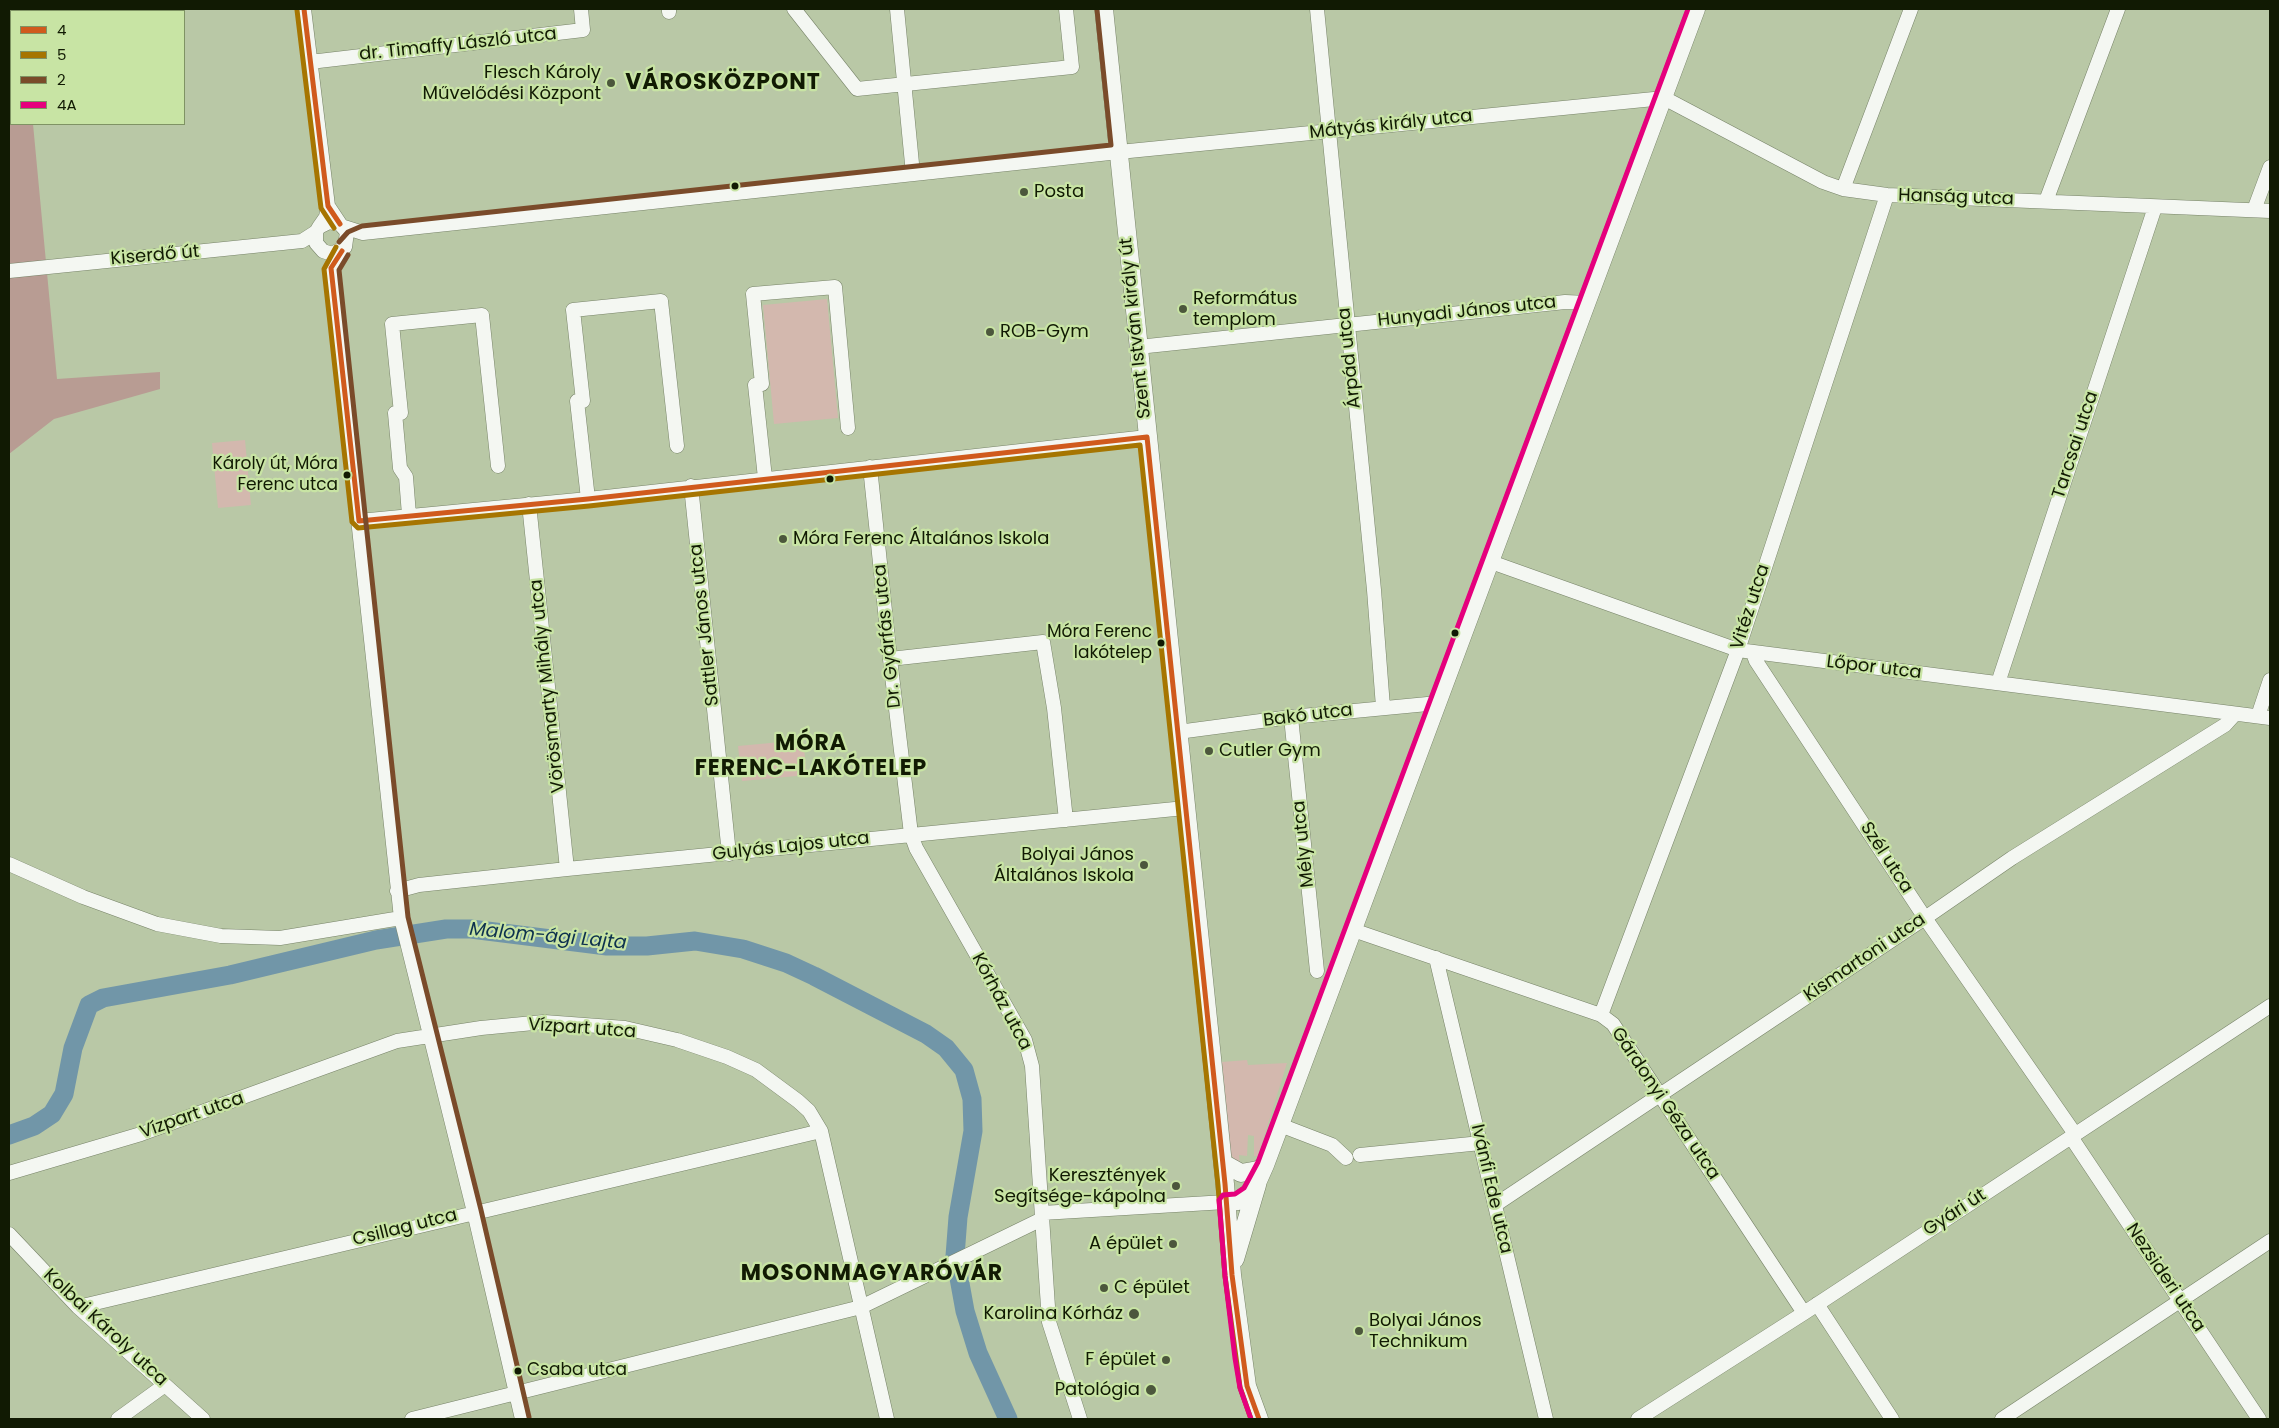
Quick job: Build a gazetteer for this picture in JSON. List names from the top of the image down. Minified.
{"streets":{"main road":["Szent István király út"],"street":["dr. Timaffy László utca","Mátyás király utca","Hanság utca","Kiserdő út","Hunyadi János utca","Árpád utca","Tarcsai utca","Vitéz utca","Sattler János utca","Dr. Gyárfás utca","Lőpor utca","Vörösmarty Mihály utca","Bakó utca","Mély utca","Gulyás Lajos utca","Szél utca","Kismartoni utca","Kórház utca","Vízpart utca","Gárdonyi Géza utca","Ivánfi Ede utca","Gyári út","Csillag utca","Nezsideri utca","Kolbai Károly utca"]},"crossings":[["Mátyás király utca","Hanság utca"],["Mátyás király utca","Szent István király út"],["Mátyás király utca","Árpád utca"],["Hanság utca","Tarcsai utca"],["Hanság utca","Vitéz utca"],["Hunyadi János utca","Szent István király út"],["Hunyadi János utca","Árpád utca"],["Szent István király út","Bakó utca"],["Szent István király út","Gulyás Lajos utca"],["Árpád utca","Bakó utca"],["Tarcsai utca","Lőpor utca"],["Vitéz utca","Lőpor utca"],["Vitéz utca","Gárdonyi Géza utca"],["Sattler János utca","Gulyás Lajos utca"],["Dr. Gyárfás utca","Gulyás Lajos utca"],["Dr. Gyárfás utca","Kórház utca"],["Lőpor utca","Szél utca"],["Lőpor utca","Kismartoni utca"],["Vörösmarty Mihály utca","Gulyás Lajos utca"],["Bakó utca","Mély utca"],["Gulyás Lajos utca","Kórház utca"],["Szél utca","Kismartoni utca"],["Szél utca","Gyári út"],["Szél utca","Nezsideri utca"],["Kismartoni utca","Gárdonyi Géza utca"],["Kismartoni utca","Ivánfi Ede utca"],["Vízpart utca","Csillag utca"],["Gárdonyi Géza utca","Ivánfi Ede utca"],["Gárdonyi Géza utca","Gyári út"],["Gyári út","Nezsideri utca"],["Csillag utca","Kolbai Károly utca"]],"districts":["VÁROSKÖZPONT","MÓRA FERENC-LAKÓTELEP","MOSONMAGYARÓVÁR"],"water":["Malom-ági Lajta"],"places":["Flesch Károly Művelődési Központ","Posta","Református templom","ROB-Gym","Károly út, Móra Ferenc utca","Móra Ferenc Általános Iskola","Móra Ferenc lakótelep","Cutler Gym","Bolyai János Általános Iskola","Keresztények Segítsége-kápolna","A épület","C épület","Karolina Kórház","Bolyai János Technikum","F épület","Csaba utca","Patológia"],"lines":["transit line 4","transit line 4A","transit line 5","transit line 2"],"legend":["4","5","2","4A"]}
